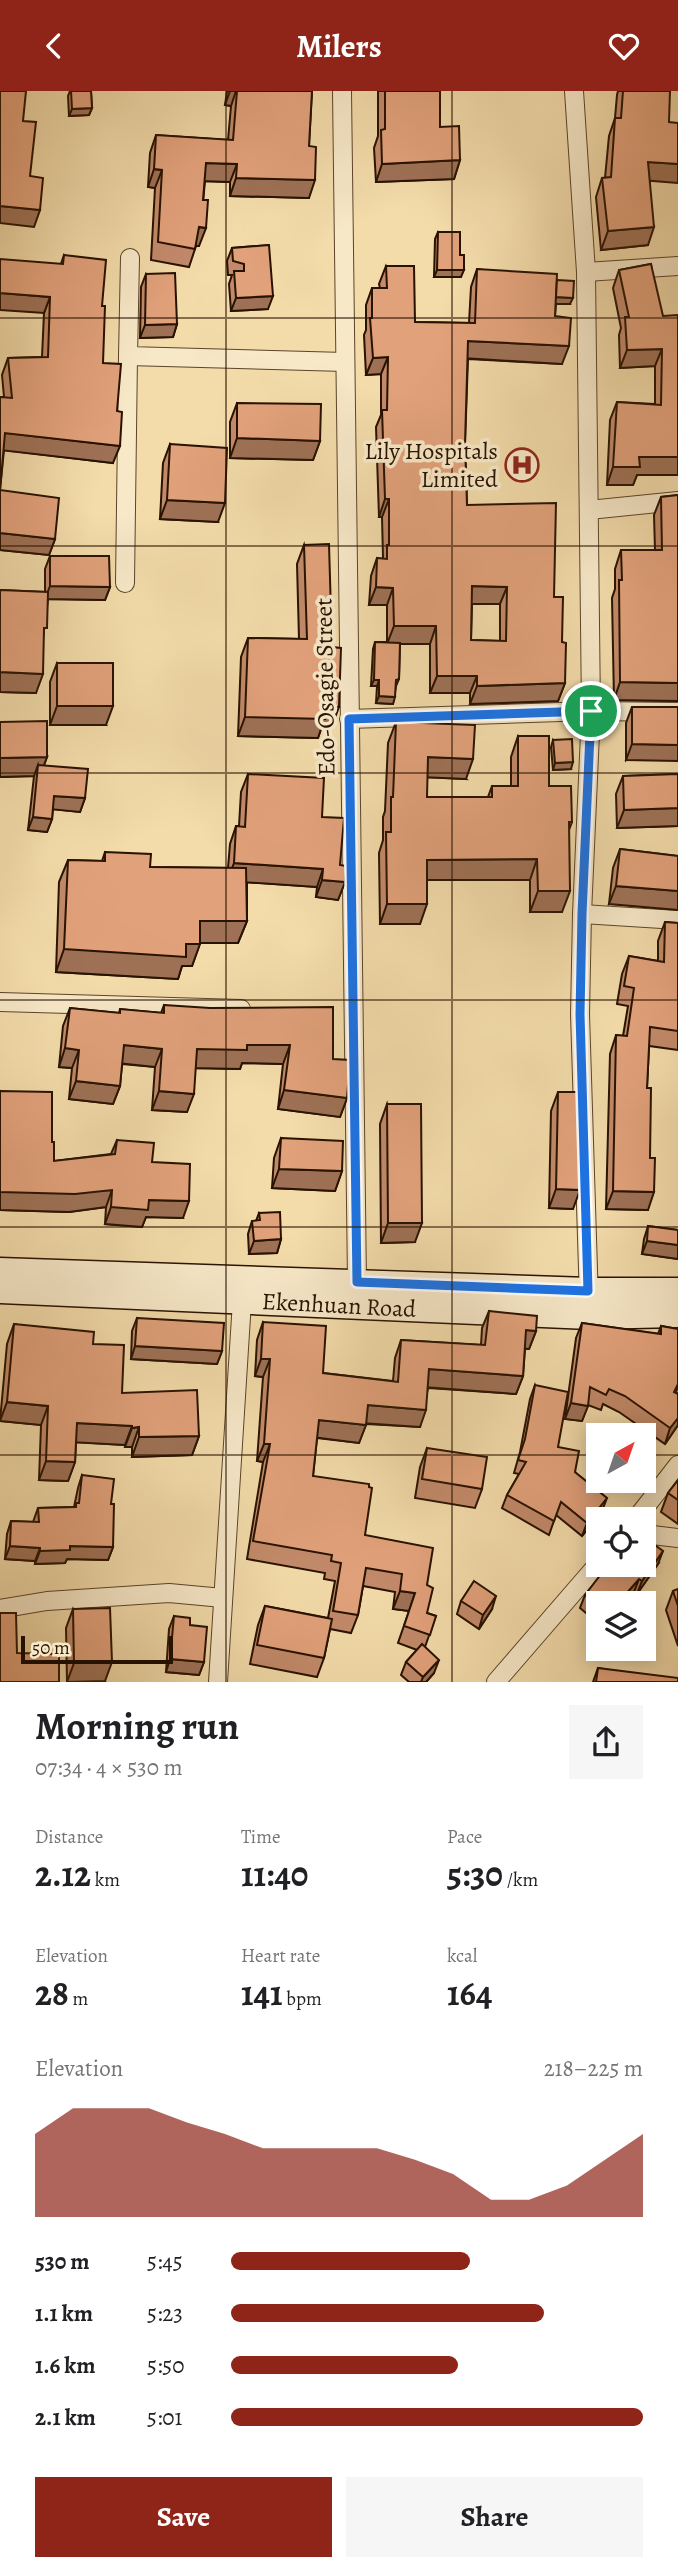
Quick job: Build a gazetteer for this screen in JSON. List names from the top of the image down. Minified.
{"streets":{"main road":["Ekenhuan Road"],"street":["Edo-Osagie Street"]},"crossings":[["Edo-Osagie Street","Ekenhuan Road"]],"places":{"hospital":["Lily Hospitals Limited"]},"scale_bar":"50 m","north":"top right","page":{"header":"Milers","scale":"50 m","heading":["Morning run","07:34 · 4 × 530 m"],"stats":[["Distance","2.12 km"],["Time","11:40"],["Pace","5:30 /km"],["Elevation","28 m"],["Heart rate","141 bpm"],["kcal","164"]],"chart":["Elevation","218–225 m"],"list":[{"name":"530 m","note":"5:45"},{"name":"1.1 km","note":"5:23"},{"name":"1.6 km","note":"5:50"},{"name":"2.1 km","note":"5:01"}],"buttons":["Save","Share"]}}
